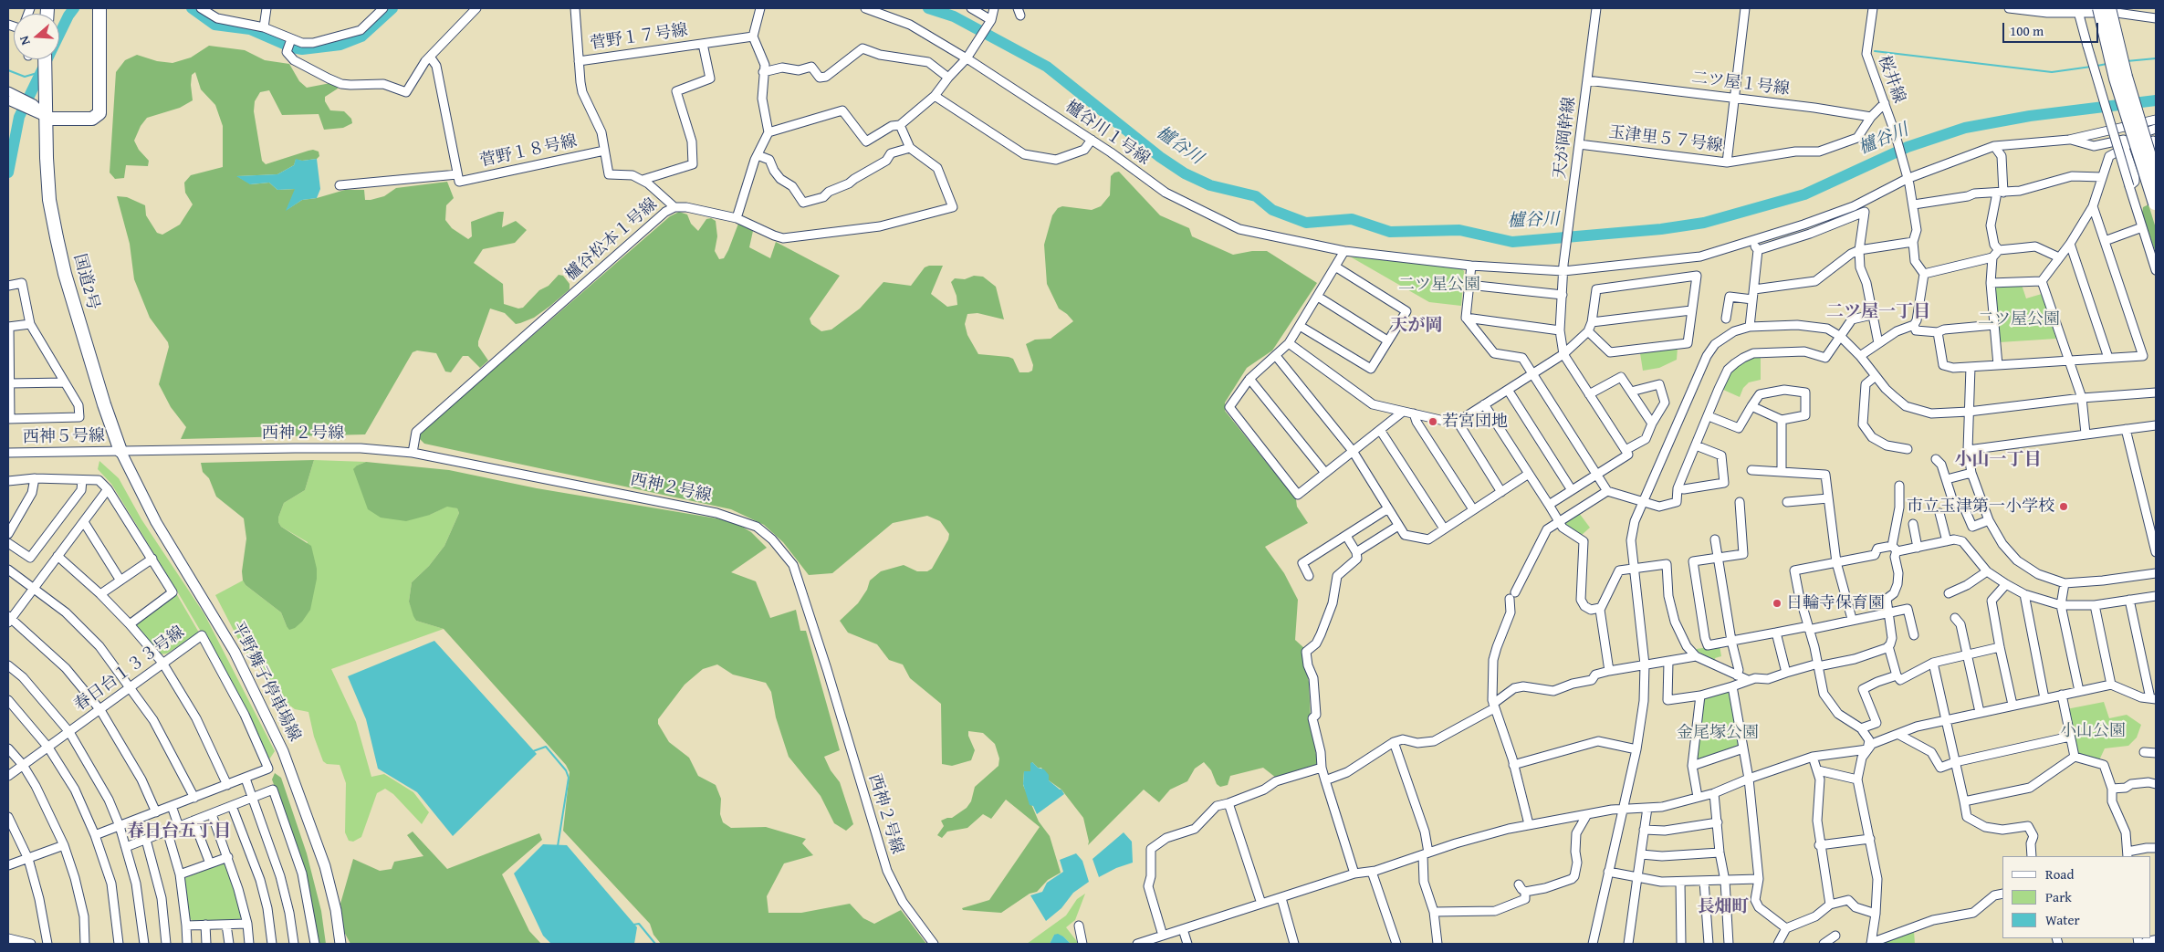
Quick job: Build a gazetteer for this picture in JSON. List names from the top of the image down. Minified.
{"streets":{"highway":["国道2号"],"main road":["平野舞子停車場線"],"street":["菅野１７号線","桜井線","二ツ屋１号線","櫨谷川１号線","天が岡幹線","玉津里５７号線","菅野１８号線","櫨谷松本１号線","西神２号線","西神５号線","春日台１３３号線"]},"crossings":[["桜井線","櫨谷川１号線"],["二ツ屋１号線","天が岡幹線"],["二ツ屋１号線","玉津里５７号線"],["櫨谷川１号線","天が岡幹線"],["天が岡幹線","玉津里５７号線"],["櫨谷松本１号線","西神２号線"],["国道2号","西神２号線"],["国道2号","西神５号線"],["国道2号","平野舞子停車場線"],["西神２号線","西神５号線"],["西神２号線","平野舞子停車場線"],["西神５号線","平野舞子停車場線"]],"districts":["二ツ屋一丁目","天が岡","小山一丁目","春日台五丁目","長畑町"],"water":["櫨谷川"],"parks":["二ツ星公園","二ツ屋公園","小山公園","金尾塚公園"],"places":["若宮団地","市立玉津第一小学校","日輪寺保育園"],"legend":["Road","Park","Water"],"scale_bar":"100 m","north":"left"}
